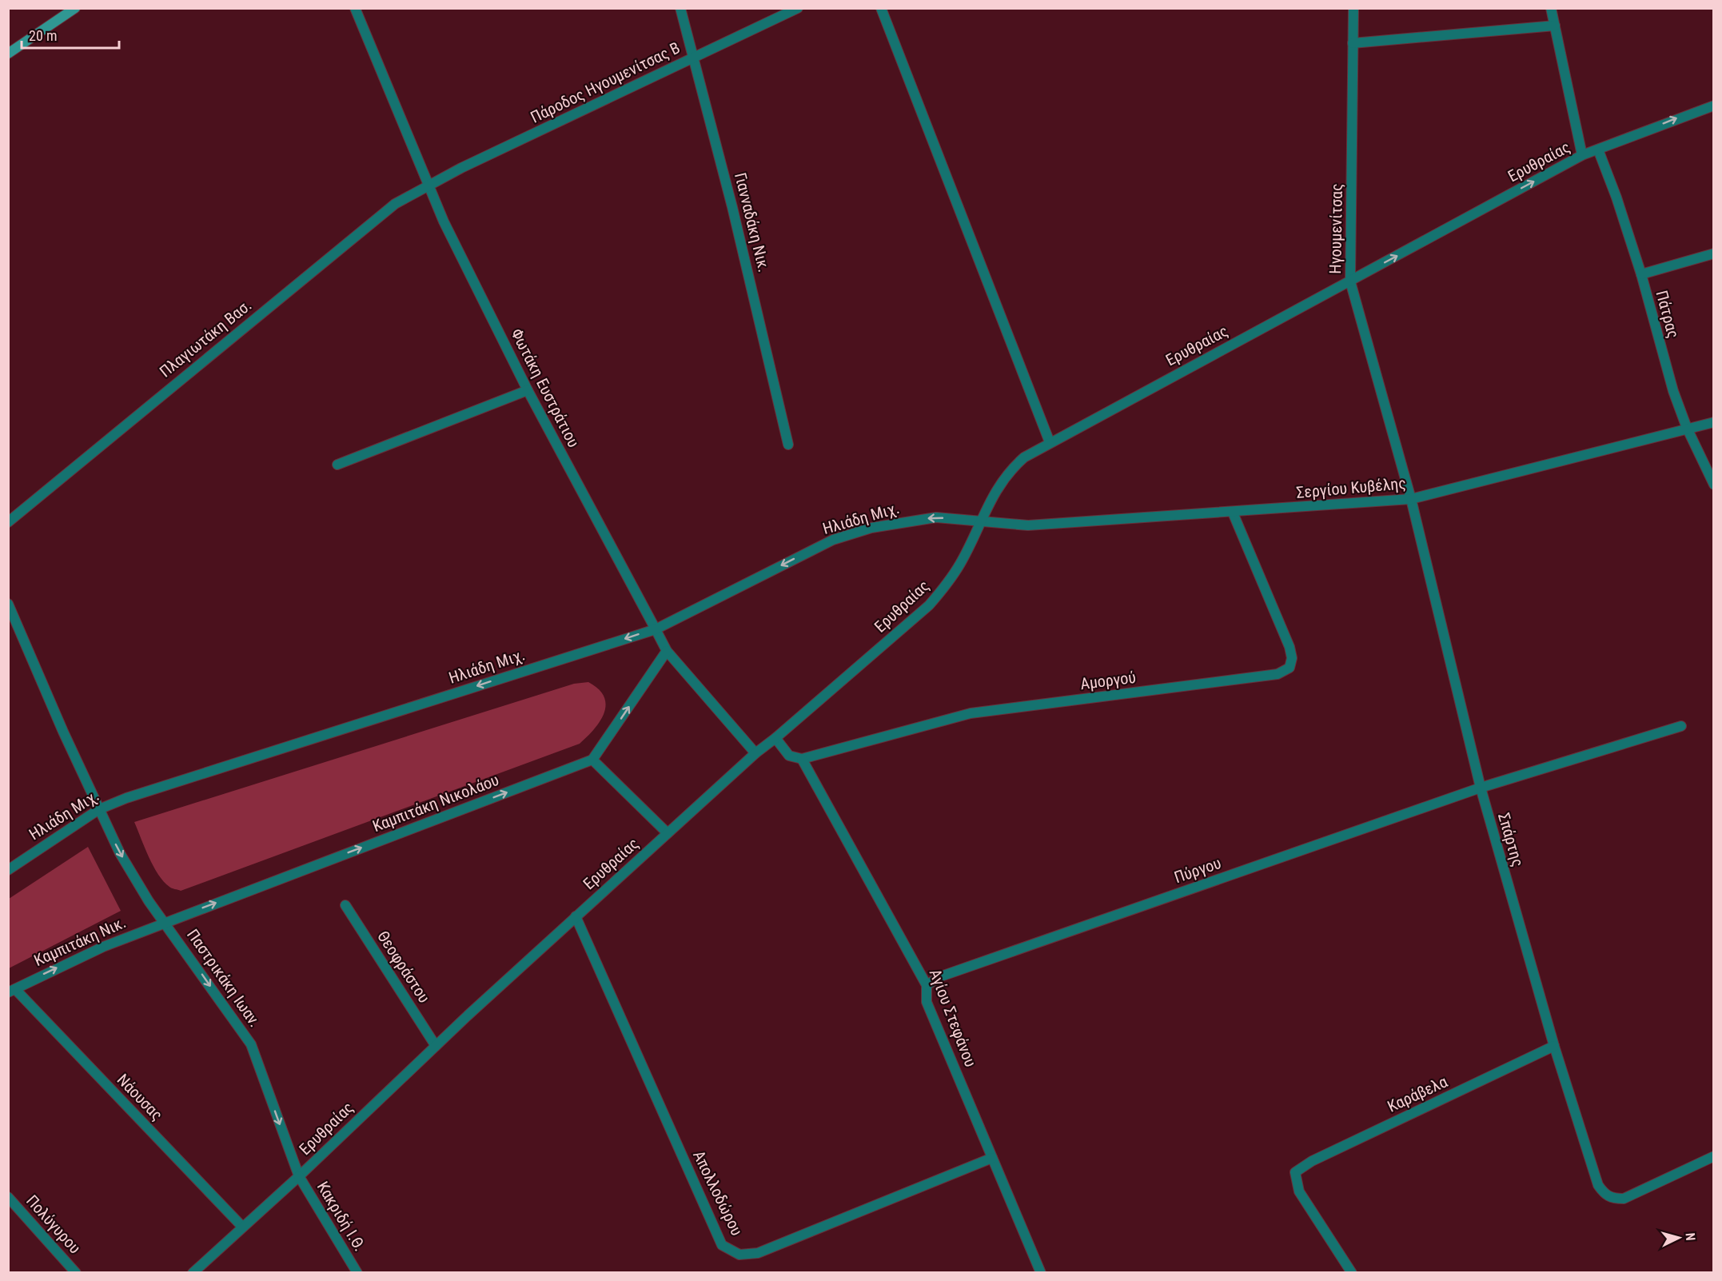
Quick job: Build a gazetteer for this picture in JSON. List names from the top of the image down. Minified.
{"streets":{"street":["Πάροδος Ηγουμενίτσας Β","Ερυθραίας","Γιανναδάκη Νικ.","Ηγουμενίτσας","Πάτρας","Πλαγιωτάκη Βασ.","Φωτάκη Ευστράτιου","Σεργίου Κυβέλης","Ηλιάδη Μιχ.","Αμοργού","Καμπιτάκη Νικολάου","Σπάρτης","Πύργου","Καμπιτάκη Νικ.","Θεοφράστου","Παστρικάκη Ιωαν.","Αγίου Στεφάνου","Καράβελα","Νάουσας","Απολλοδώρου","Κακριδή Ι.Θ.","Πολύγυρου"]},"crossings":[["Πάροδος Ηγουμενίτσας Β","Γιανναδάκη Νικ."],["Πάροδος Ηγουμενίτσας Β","Πλαγιωτάκη Βασ."],["Πάροδος Ηγουμενίτσας Β","Φωτάκη Ευστράτιου"],["Ερυθραίας","Ηγουμενίτσας"],["Ερυθραίας","Πάτρας"],["Ερυθραίας","Φωτάκη Ευστράτιου"],["Ερυθραίας","Σεργίου Κυβέλης"],["Ερυθραίας","Ηλιάδη Μιχ."],["Ερυθραίας","Θεοφράστου"],["Ερυθραίας","Παστρικάκη Ιωαν."],["Ερυθραίας","Νάουσας"],["Ερυθραίας","Απολλοδώρου"],["Ερυθραίας","Κακριδή Ι.Θ."],["Ηγουμενίτσας","Σεργίου Κυβέλης"],["Ηγουμενίτσας","Σπάρτης"],["Πάτρας","Σεργίου Κυβέλης"],["Πλαγιωτάκη Βασ.","Φωτάκη Ευστράτιου"],["Φωτάκη Ευστράτιου","Ηλιάδη Μιχ."],["Σεργίου Κυβέλης","Ηλιάδη Μιχ."],["Σεργίου Κυβέλης","Αμοργού"],["Σεργίου Κυβέλης","Σπάρτης"],["Ηλιάδη Μιχ.","Παστρικάκη Ιωαν."],["Αμοργού","Αγίου Στεφάνου"],["Καμπιτάκη Νικολάου","Καμπιτάκη Νικ."],["Καμπιτάκη Νικολάου","Παστρικάκη Ιωαν."],["Σπάρτης","Πύργου"],["Σπάρτης","Καράβελα"],["Πύργου","Αγίου Στεφάνου"],["Καμπιτάκη Νικ.","Παστρικάκη Ιωαν."],["Καμπιτάκη Νικ.","Νάουσας"],["Παστρικάκη Ιωαν.","Κακριδή Ι.Θ."],["Αγίου Στεφάνου","Απολλοδώρου"]],"one_way":["Ηλιάδη Μιχ.","Καμπιτάκη Νικολάου","Καμπιτάκη Νικ.","Παστρικάκη Ιωαν."],"scale_bar":"20 m","north":"right"}
